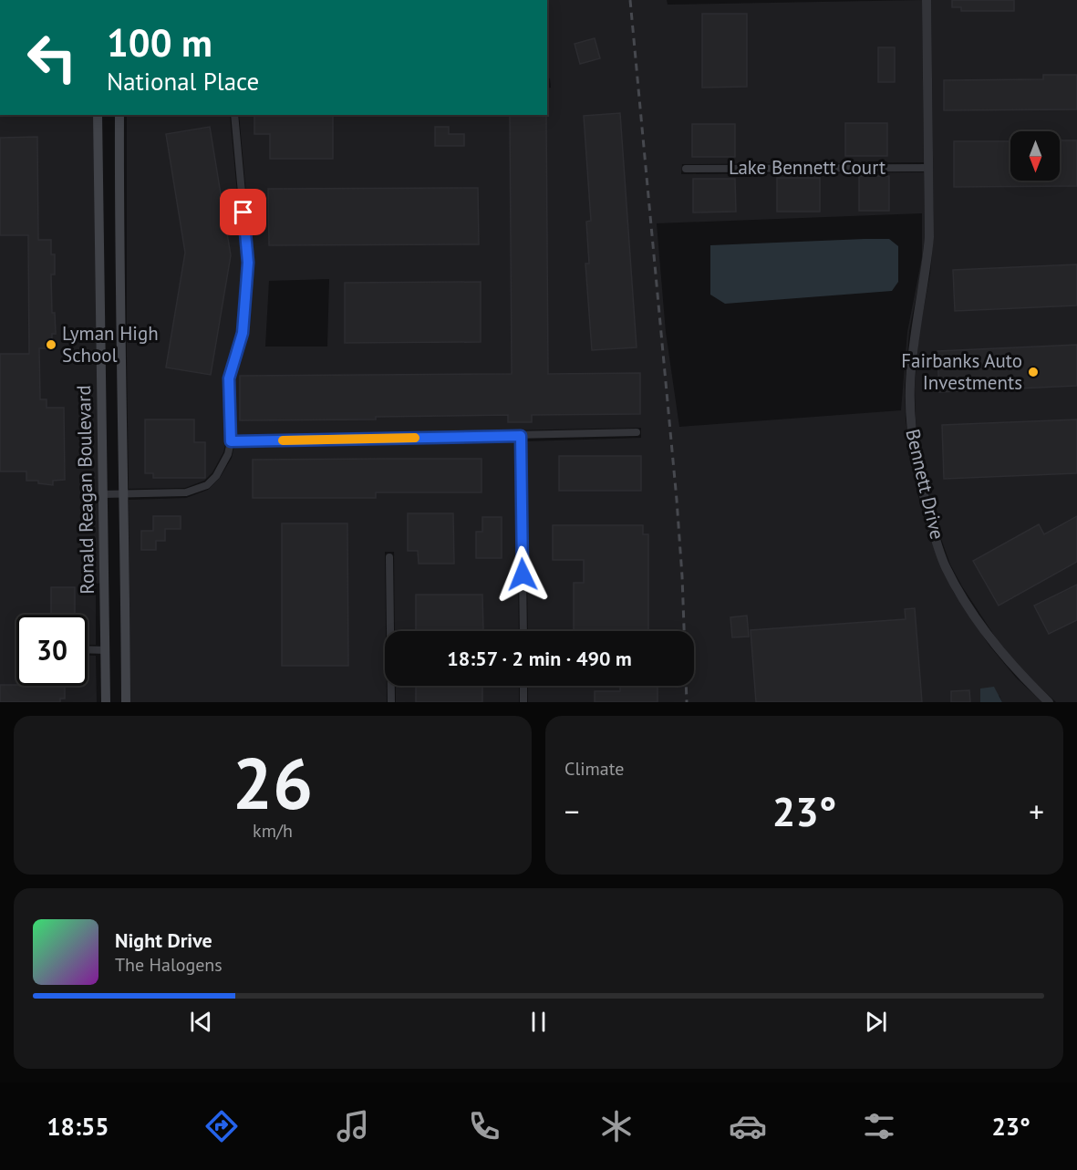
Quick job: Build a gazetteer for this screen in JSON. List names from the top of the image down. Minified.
{"streets":{"main road":["Ronald Reagan Boulevard"],"street":["Lake Bennett Court","Bennett Drive"]},"crossings":[["Lake Bennett Court","Bennett Drive"]],"places":["Lyman High School","Fairbanks Auto Investments"],"north":"bottom","page":{"turn":["100 m","National Place"],"limit":"30","trip":"18:57 · 2 min · 490 m","tile":[["26","km/h"],"Climate"],"heat":["−","23°","+"],"song":["Night Drive","The Halogens"],"tabs":["18:55","23°"]}}
